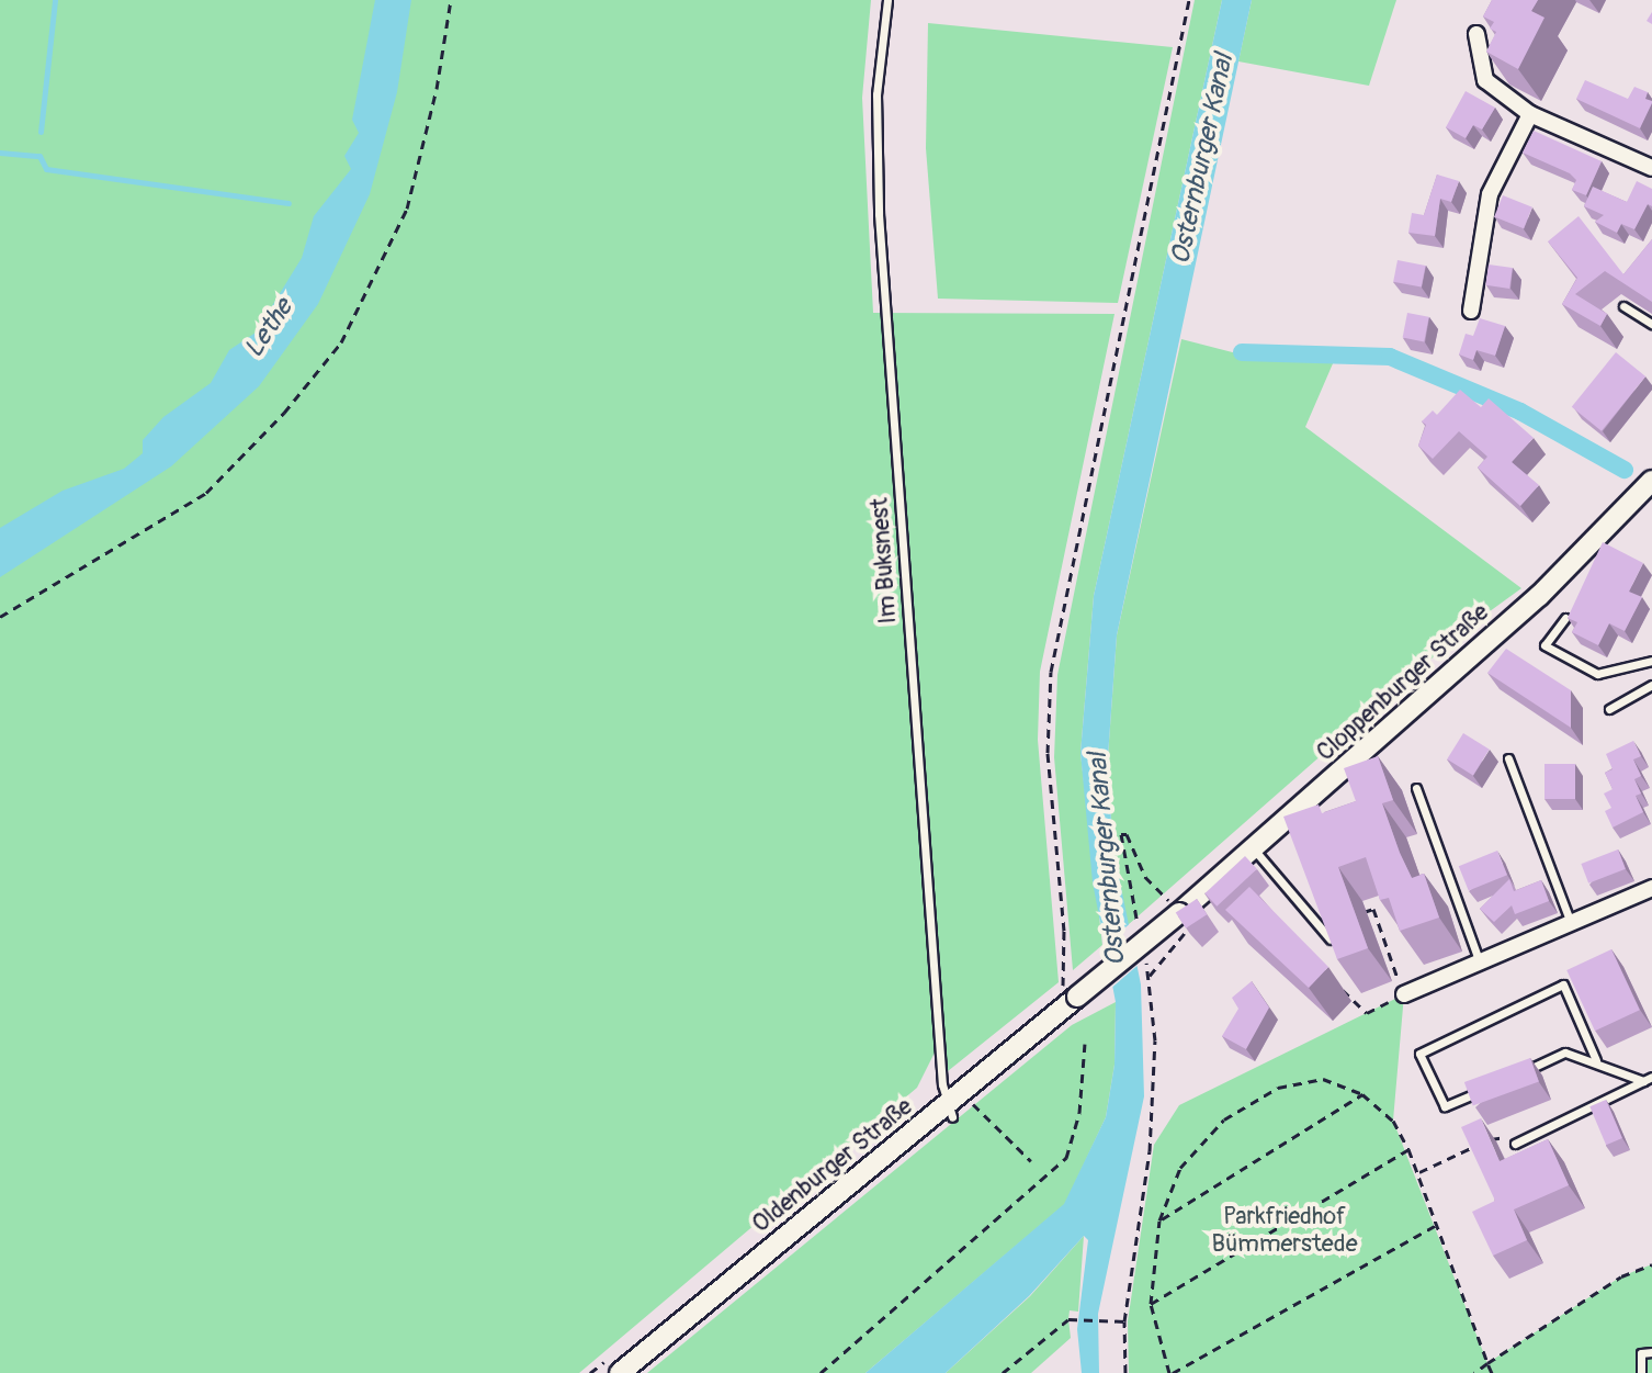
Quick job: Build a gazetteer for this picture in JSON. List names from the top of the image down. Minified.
{"streets":{"main road":["Cloppenburger Straße","Oldenburger Straße"],"lane":["Im Buksnest"]},"crossings":[["Im Buksnest","Oldenburger Straße"],["Cloppenburger Straße","Oldenburger Straße"]],"water":["Osternburger Kanal","Lethe"],"parks":["Parkfriedhof Bümmerstede"]}
